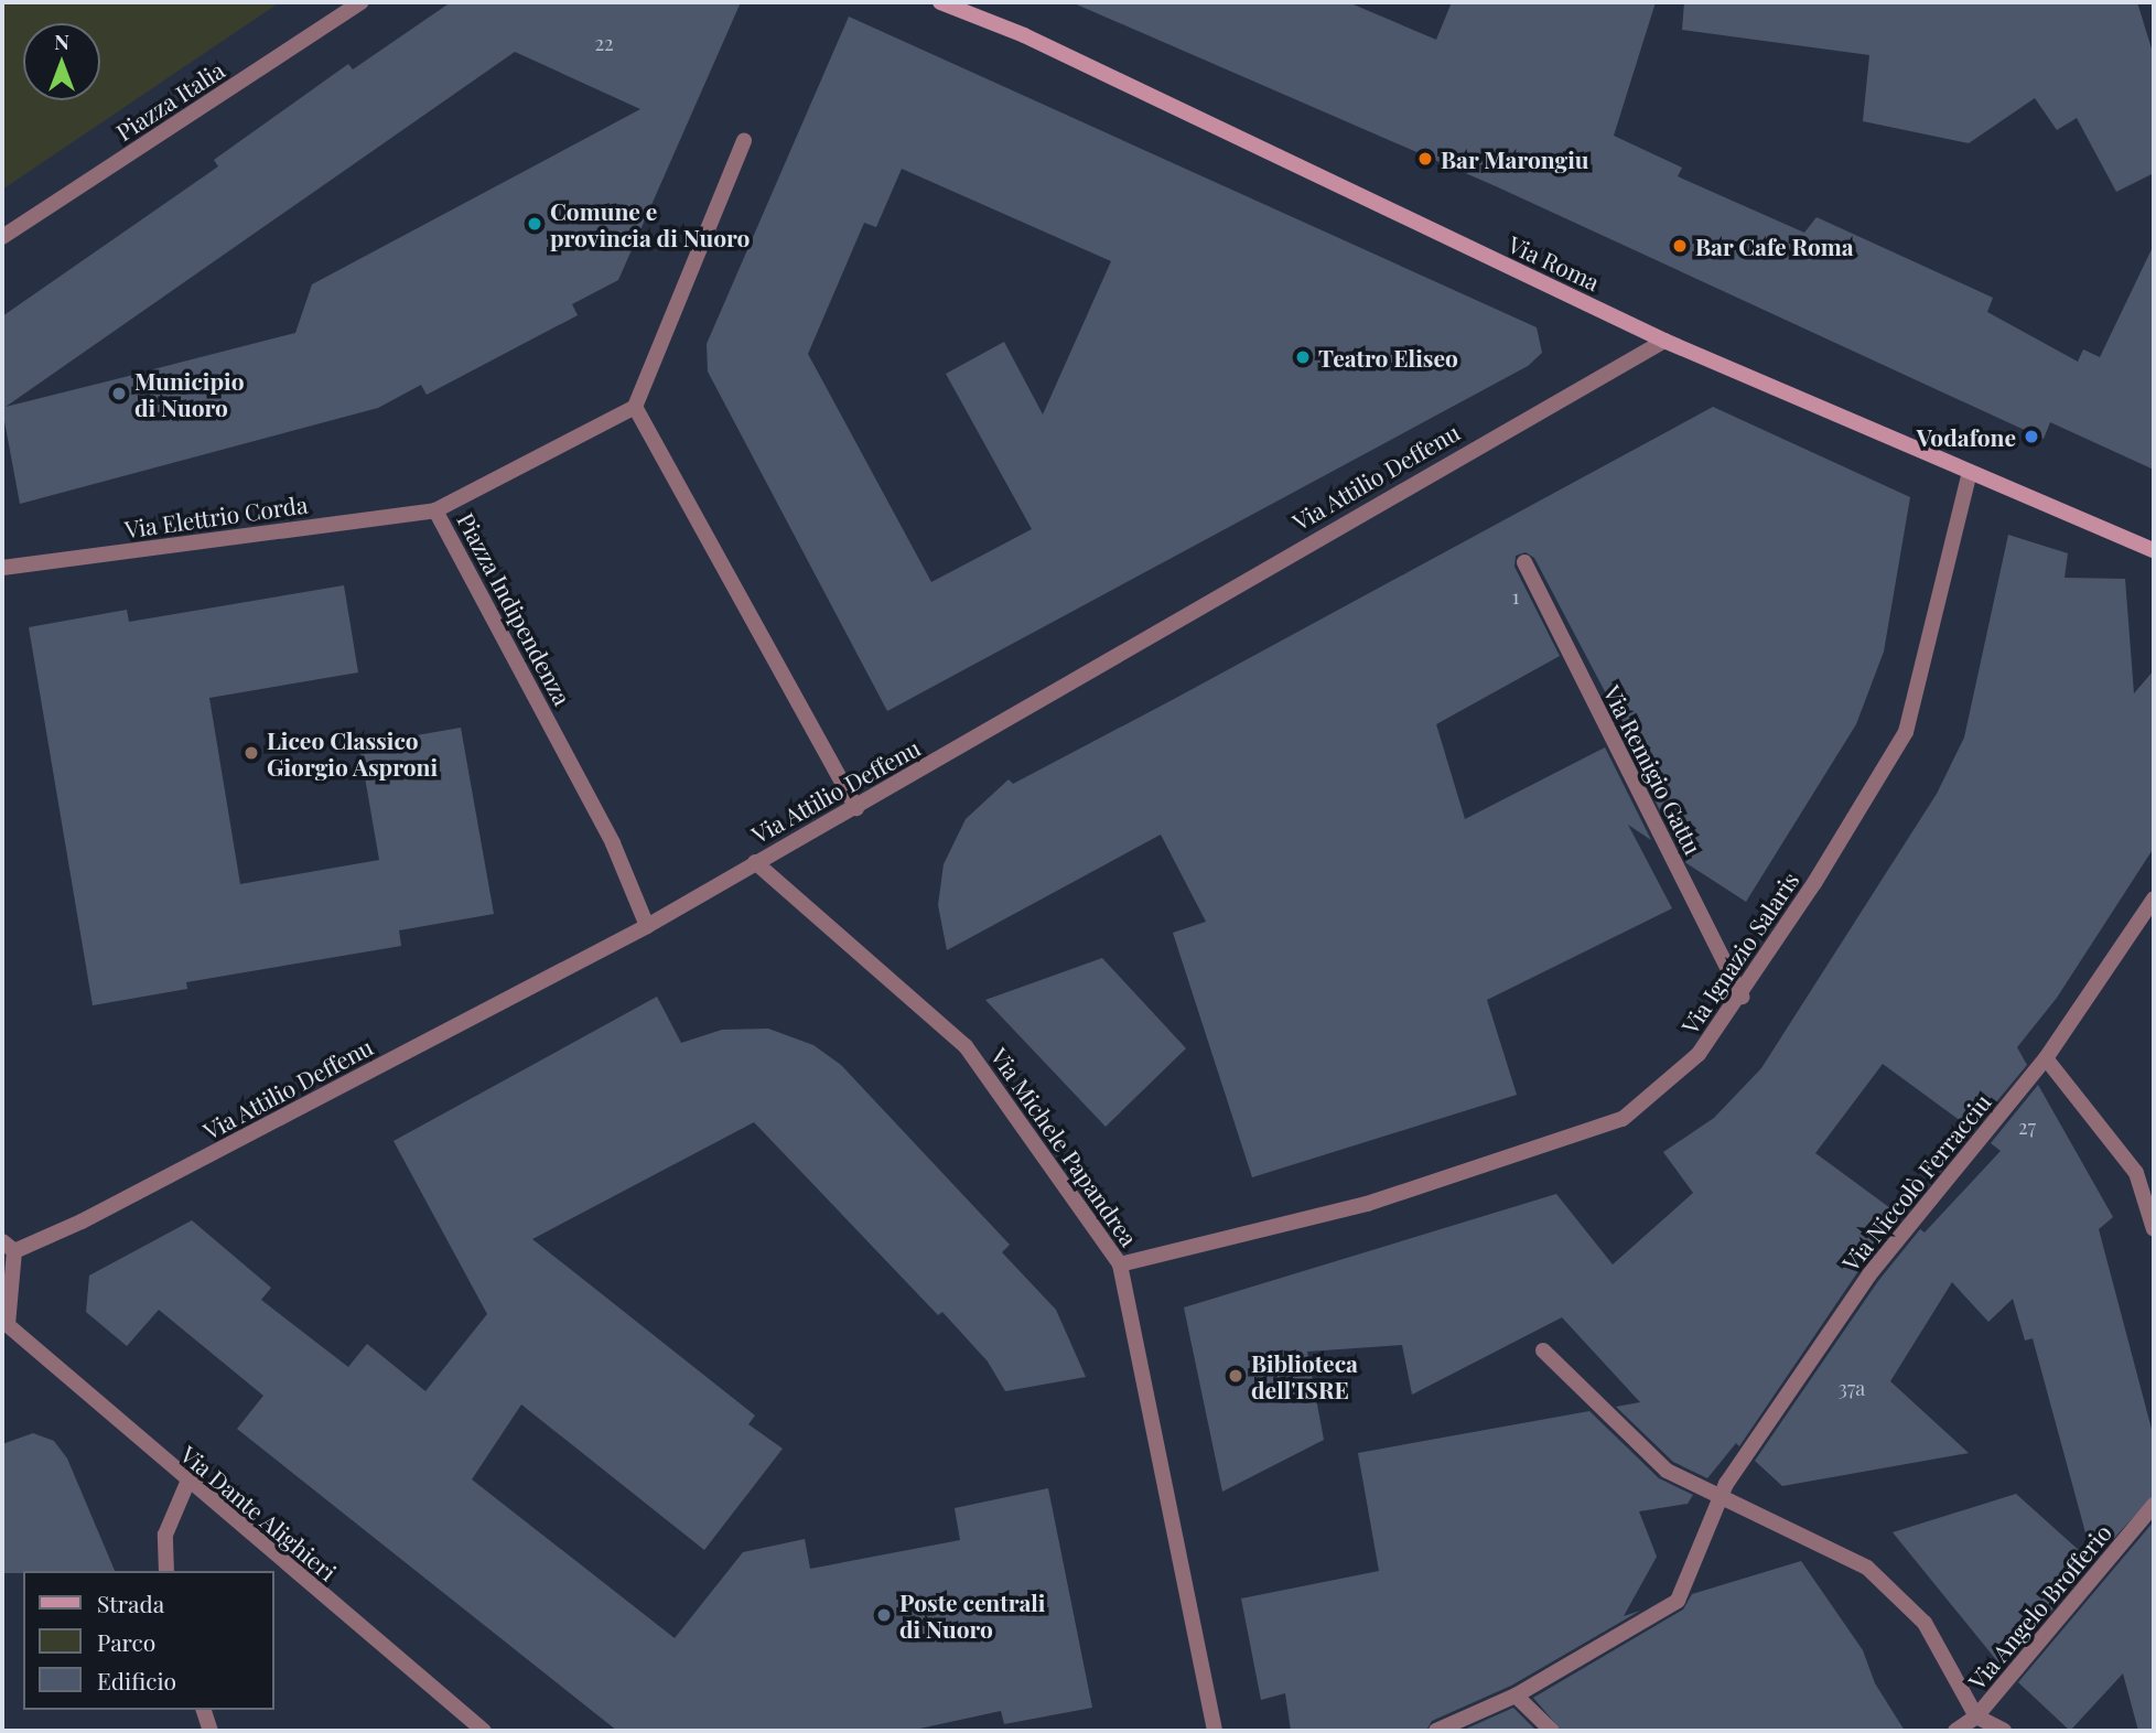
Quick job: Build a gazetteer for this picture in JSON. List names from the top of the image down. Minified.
{"streets":{"street":["Piazza Italia","Via Roma","Via Attilio Deffenu","Via Elettrio Corda","Piazza Indipendenza","Via Remigio Gattu","Via Ignazio Salaris","Via Michele Papandrea","Via Niccolò Ferracciu","Via Dante Alighieri","Via Angelo Brofferio"]},"crossings":[["Via Roma","Via Attilio Deffenu"],["Via Roma","Via Ignazio Salaris"],["Via Attilio Deffenu","Piazza Indipendenza"],["Via Attilio Deffenu","Via Michele Papandrea"],["Via Elettrio Corda","Piazza Indipendenza"],["Via Remigio Gattu","Via Ignazio Salaris"],["Via Ignazio Salaris","Via Michele Papandrea"]],"places":["Bar Marongiu","Comune e provincia di Nuoro","Bar Cafe Roma","Teatro Eliseo","Municipio di Nuoro","Vodafone","Liceo Classico Giorgio Asproni","Biblioteca dell'ISRE","Poste centrali di Nuoro"],"house_numbers":["22","1","27","37a"],"legend":["Strada","Parco","Edificio"],"north":"top"}
